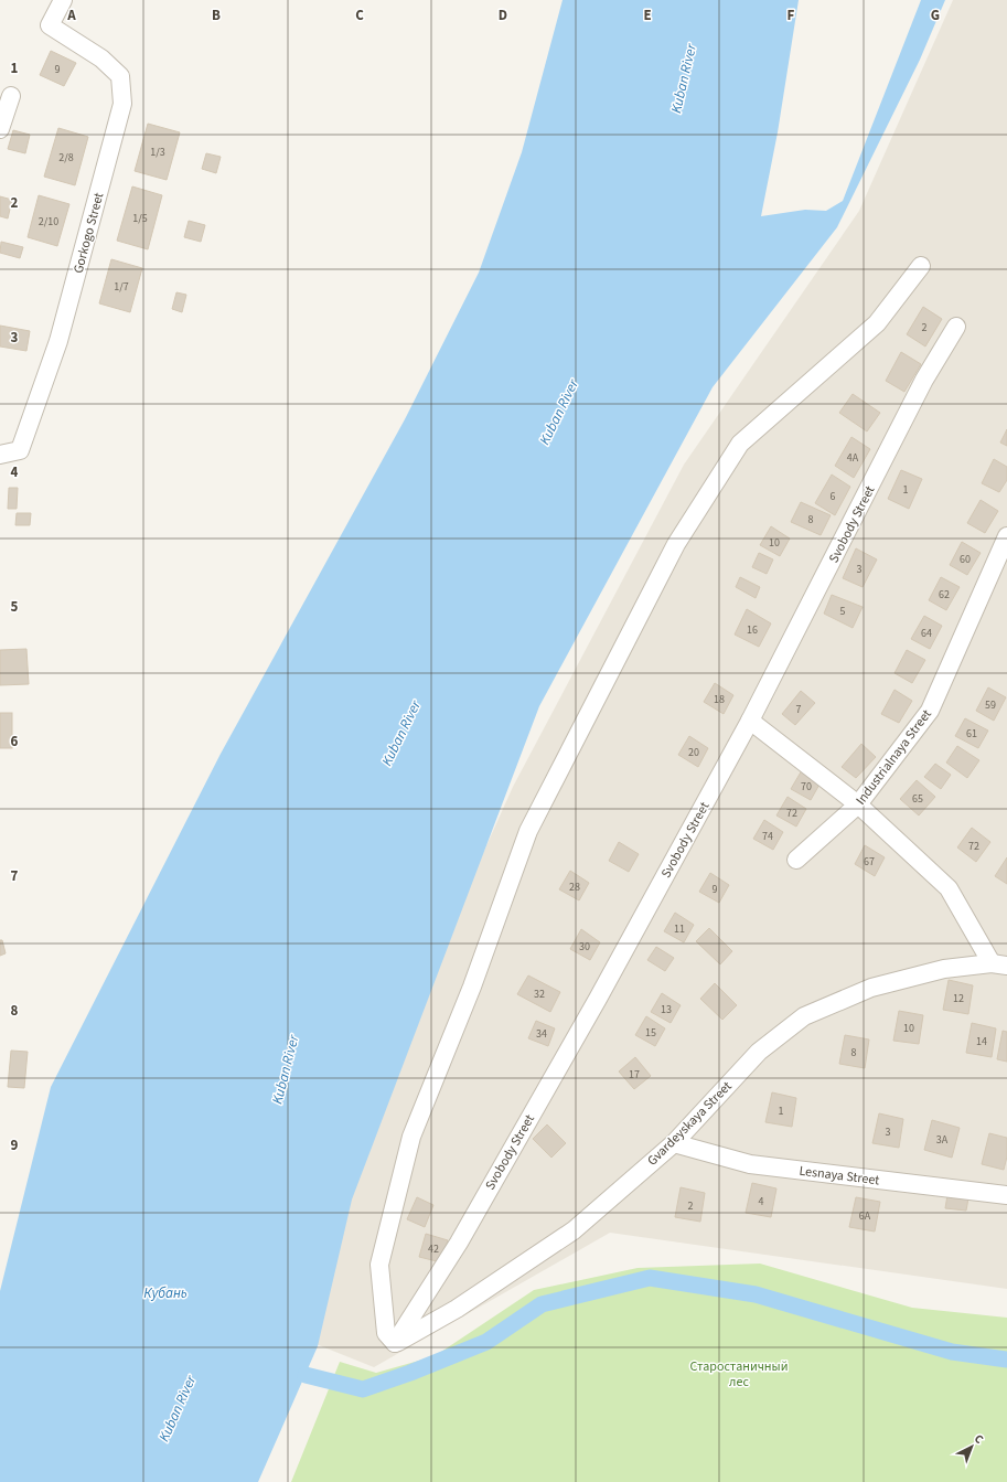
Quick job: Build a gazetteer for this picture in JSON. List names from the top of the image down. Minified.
{"streets":{"street":["Gorkogo Street","Svobody Street","Industrialnaya Street","Gvardeyskaya Street","Lesnaya Street"]},"crossings":[["Svobody Street","Gvardeyskaya Street"],["Gvardeyskaya Street","Lesnaya Street"]],"water":["Kuban River","Кубань"],"parks":["Старостаничный лес"],"house_numbers":["9","1/3","2/8","1/5","2/10","1/7","2","4А","1","6","8","10","60","3","62","5","16","64","18","59","7","61","20","70","65","72","74","72","67","28","9","11","30","32","12","13","10","15","34","14","8","17","1","3","3А","4","2","6А","42"],"north":"top right","grid":{"columns":["A","B","C","D","E","F","G"],"rows":["1","2","3","4","5","6","7","8","9"]}}
